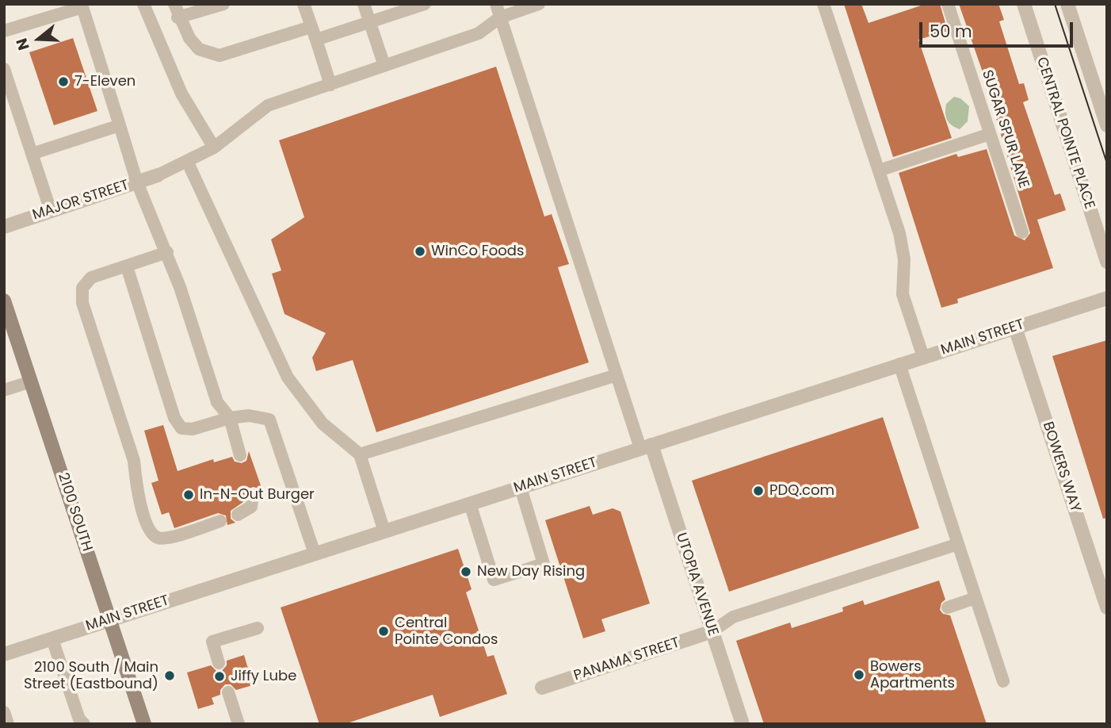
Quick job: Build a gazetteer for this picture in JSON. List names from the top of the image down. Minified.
{"streets":{"main road":["2100 SOUTH"],"street":["CENTRAL POINTE PLACE","MAJOR STREET","MAIN STREET","BOWERS WAY","UTOPIA AVENUE","PANAMA STREET"],"lane":["SUGAR SPUR LANE"]},"crossings":[["MAIN STREET","BOWERS WAY"],["MAIN STREET","2100 SOUTH"],["MAIN STREET","UTOPIA AVENUE"],["UTOPIA AVENUE","PANAMA STREET"]],"places":["7-Eleven","WinCo Foods","PDQ.com","In-N-Out Burger","New Day Rising","Central Pointe Condos","Bowers Apartments","2100 South / Main Street (Eastbound)","Jiffy Lube"],"scale_bar":"50 m","north":"left"}
